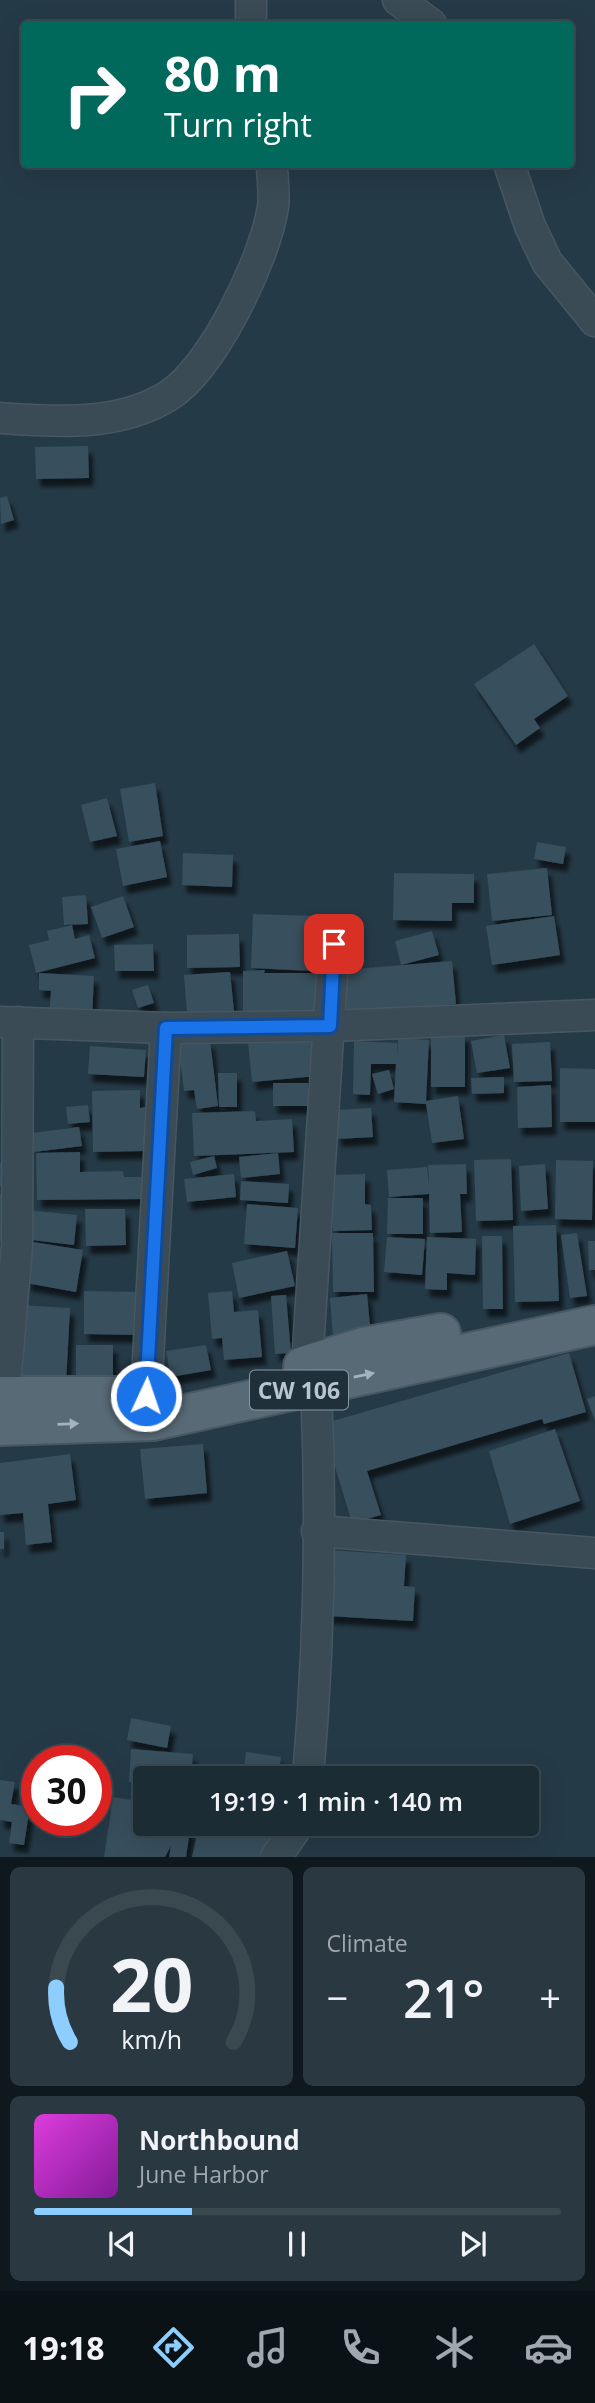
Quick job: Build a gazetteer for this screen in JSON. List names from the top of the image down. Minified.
{"streets":{"main road":["CW 106"]},"page":{"turn":["80 m","Turn right"],"limit":"30","trip":"19:19 · 1 min · 140 m","tile":"Climate","heat":["−","21°","+"],"song":["Northbound","June Harbor"],"tabs":"19:18","gauge":["20","km/h"]}}
